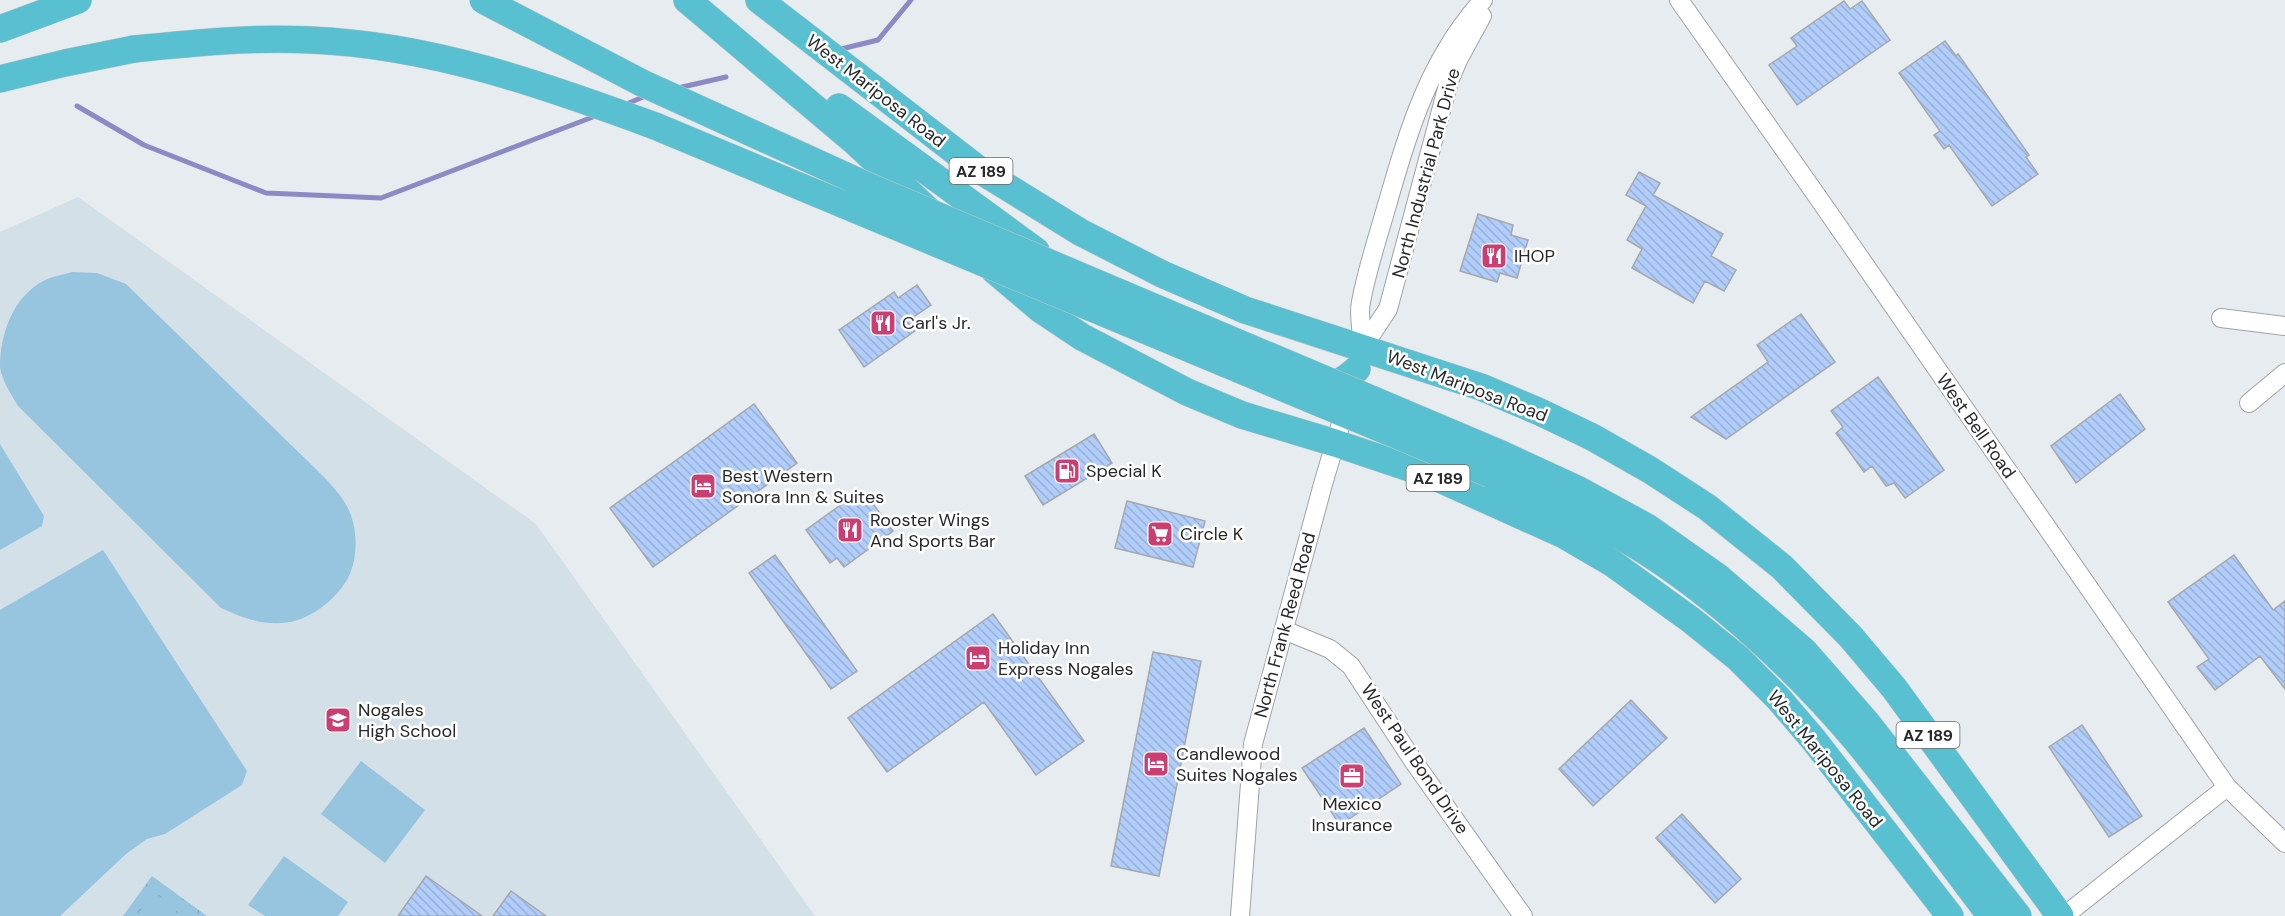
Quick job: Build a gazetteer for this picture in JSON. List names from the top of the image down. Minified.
{"streets":{"highway":["West Mariposa Road","AZ 189"],"street":["North Industrial Park Drive","West Bell Road","North Frank Reed Road","West Paul Bond Drive"]},"crossings":[["West Mariposa Road","North Industrial Park Drive"],["West Mariposa Road","North Frank Reed Road"],["North Industrial Park Drive","North Frank Reed Road"],["North Frank Reed Road","West Paul Bond Drive"]],"places":{"restaurant":["IHOP","Carl's Jr.","Rooster Wings And Sports Bar"],"fuel station":["Special K"],"hotel":["Best Western Sonora Inn & Suites","Holiday Inn Express Nogales","Candlewood Suites Nogales"],"supermarket":["Circle K"],"school or university":["Nogales High School"],"office":["Mexico Insurance"]}}
